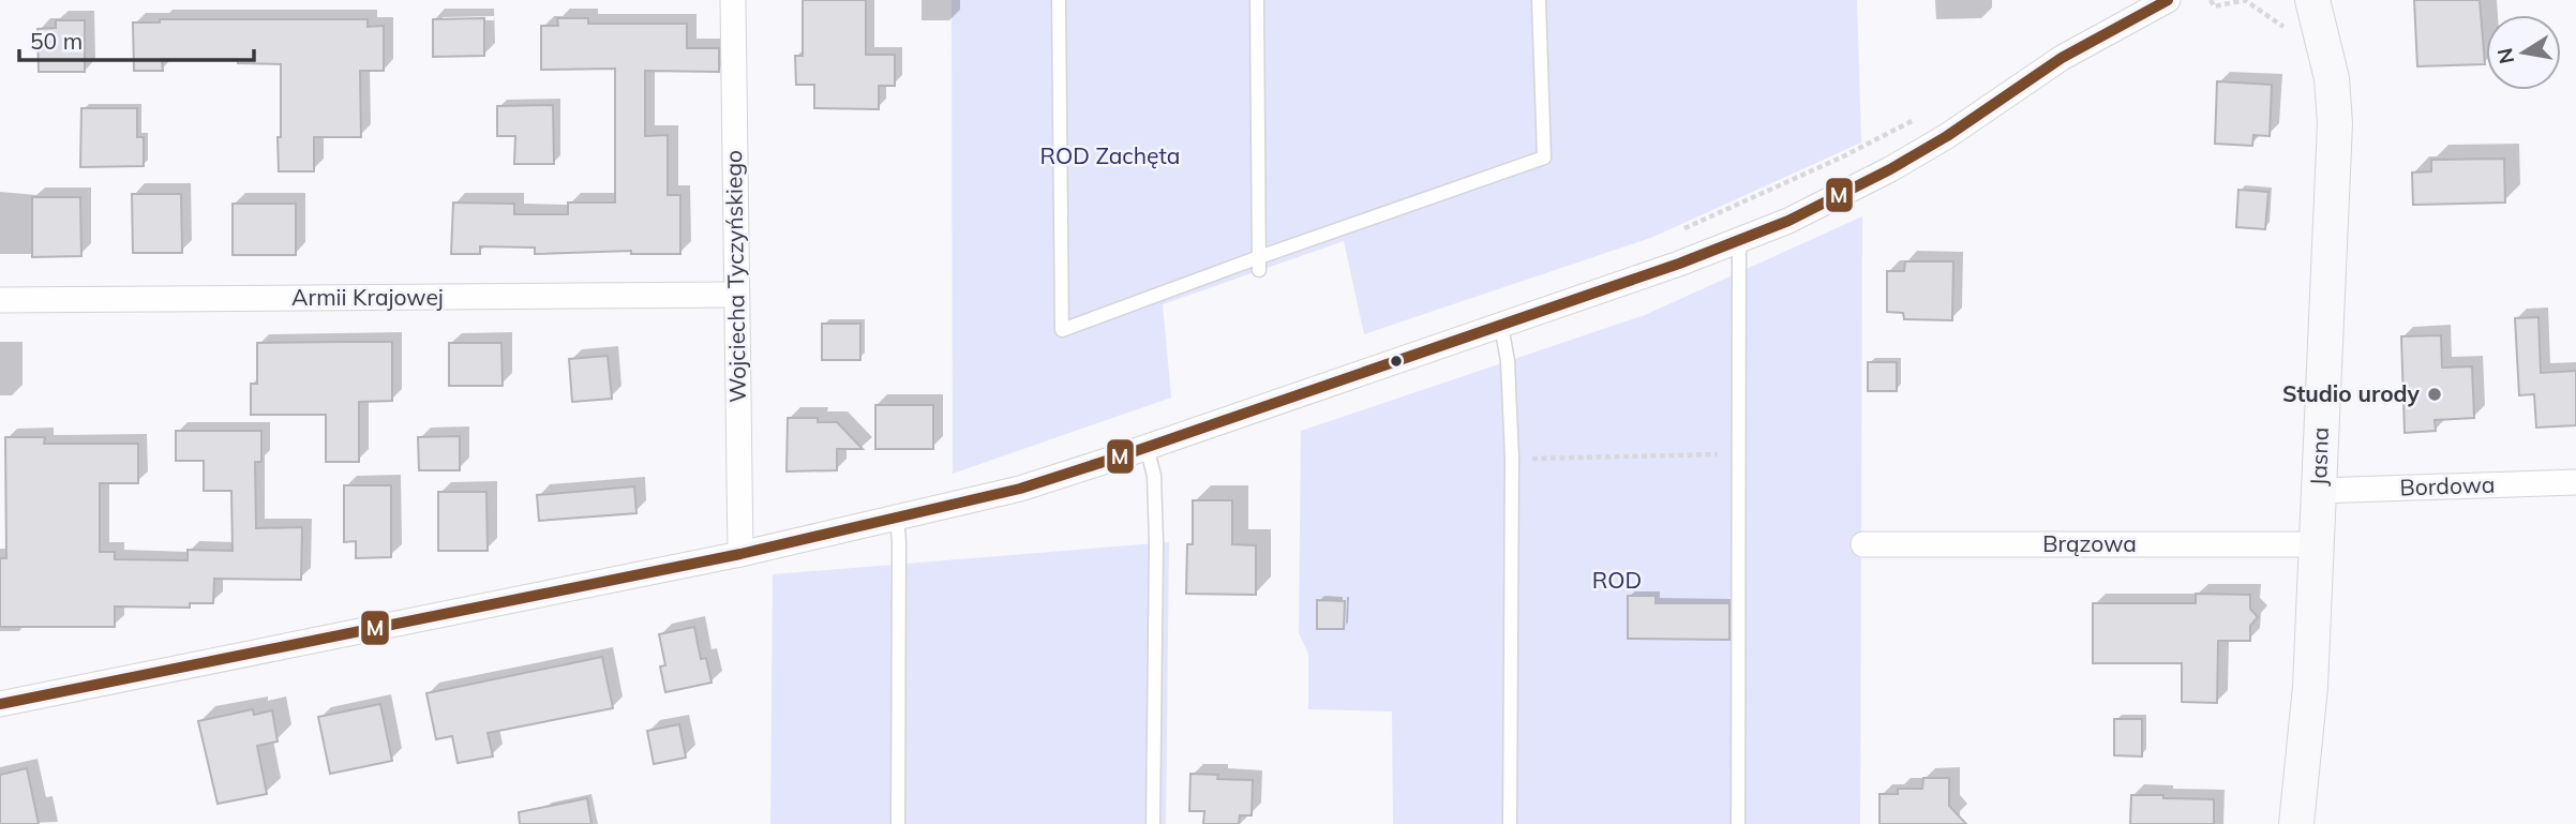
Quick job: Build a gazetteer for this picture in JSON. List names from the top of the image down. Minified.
{"streets":{"street":["Wojciecha Tyczyńskiego","Armii Krajowej","Jasna","Bordowa","Brązowa"]},"crossings":[["Wojciecha Tyczyńskiego","Armii Krajowej"],["Jasna","Bordowa"],["Jasna","Brązowa"]],"parks":["ROD Zachęta","ROD"],"places":["Studio urody"],"lines":["transit line M"],"scale_bar":"50 m","north":"left"}
